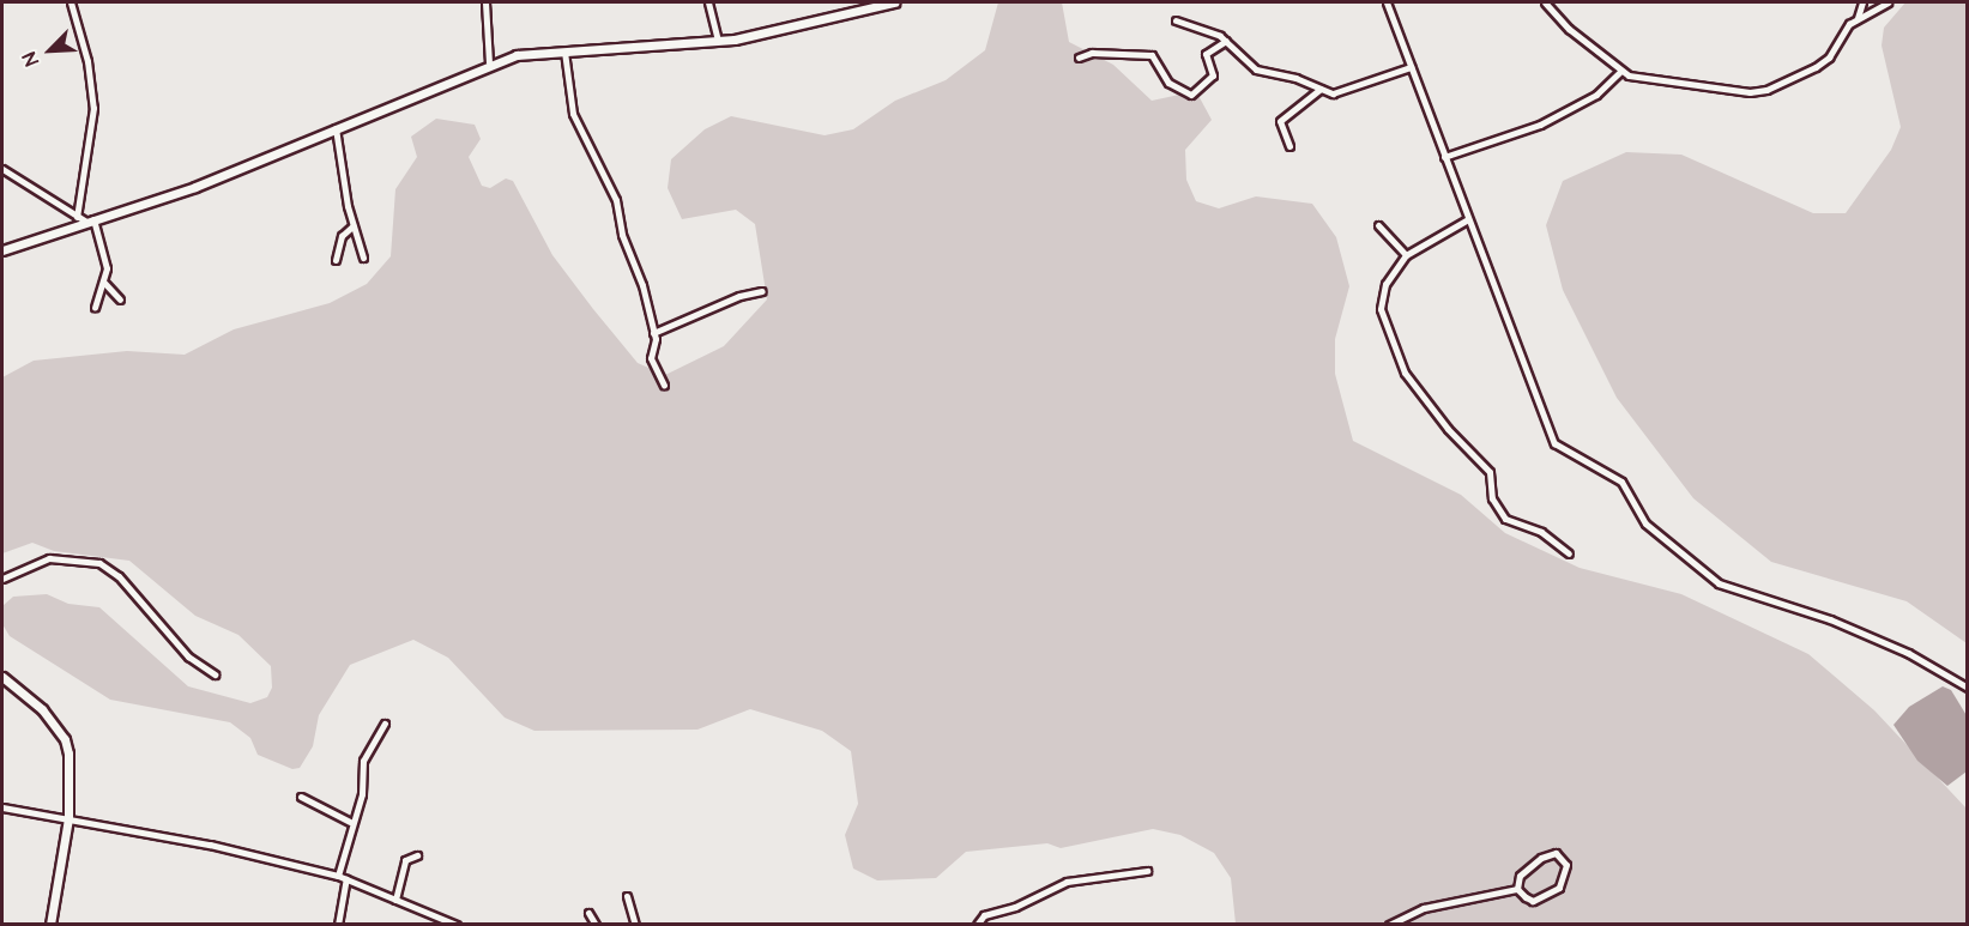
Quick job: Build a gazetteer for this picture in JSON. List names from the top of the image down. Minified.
{"north":"bottom left"}
